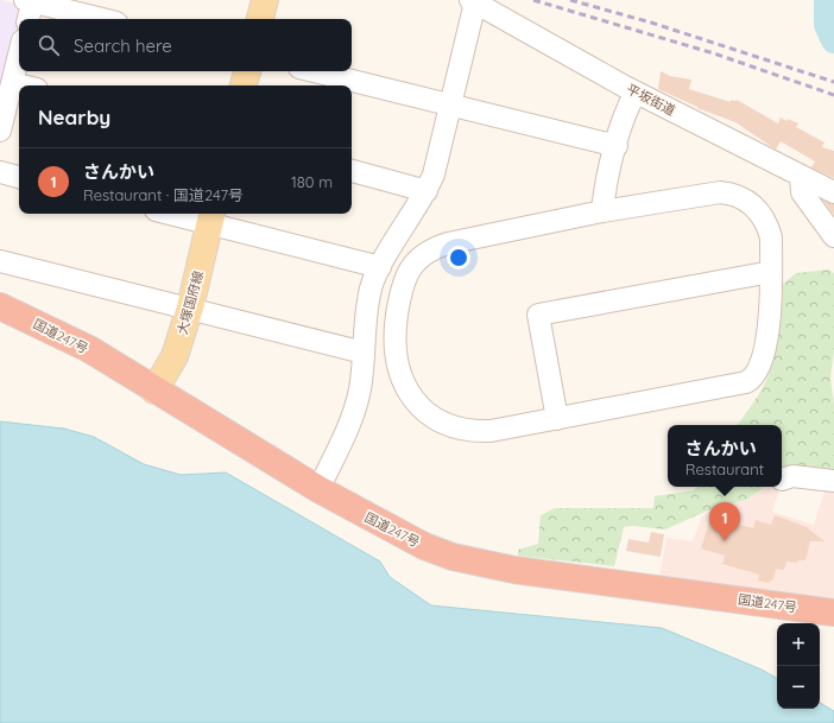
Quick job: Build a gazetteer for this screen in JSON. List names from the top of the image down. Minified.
{"streets":{"highway":["国道247号"],"main road":["大塚国府線"],"street":["平坂街道"]},"crossings":[["大塚国府線","国道247号"]],"page":{"search":"Search here","heading":"Nearby","list":[{"mark":"1","name":"さんかい","note":"Restaurant · 国道247号","value":"180 m"}],"popup":["さんかい","Restaurant"],"pins":"1","map_buttons":["+","−"]}}
